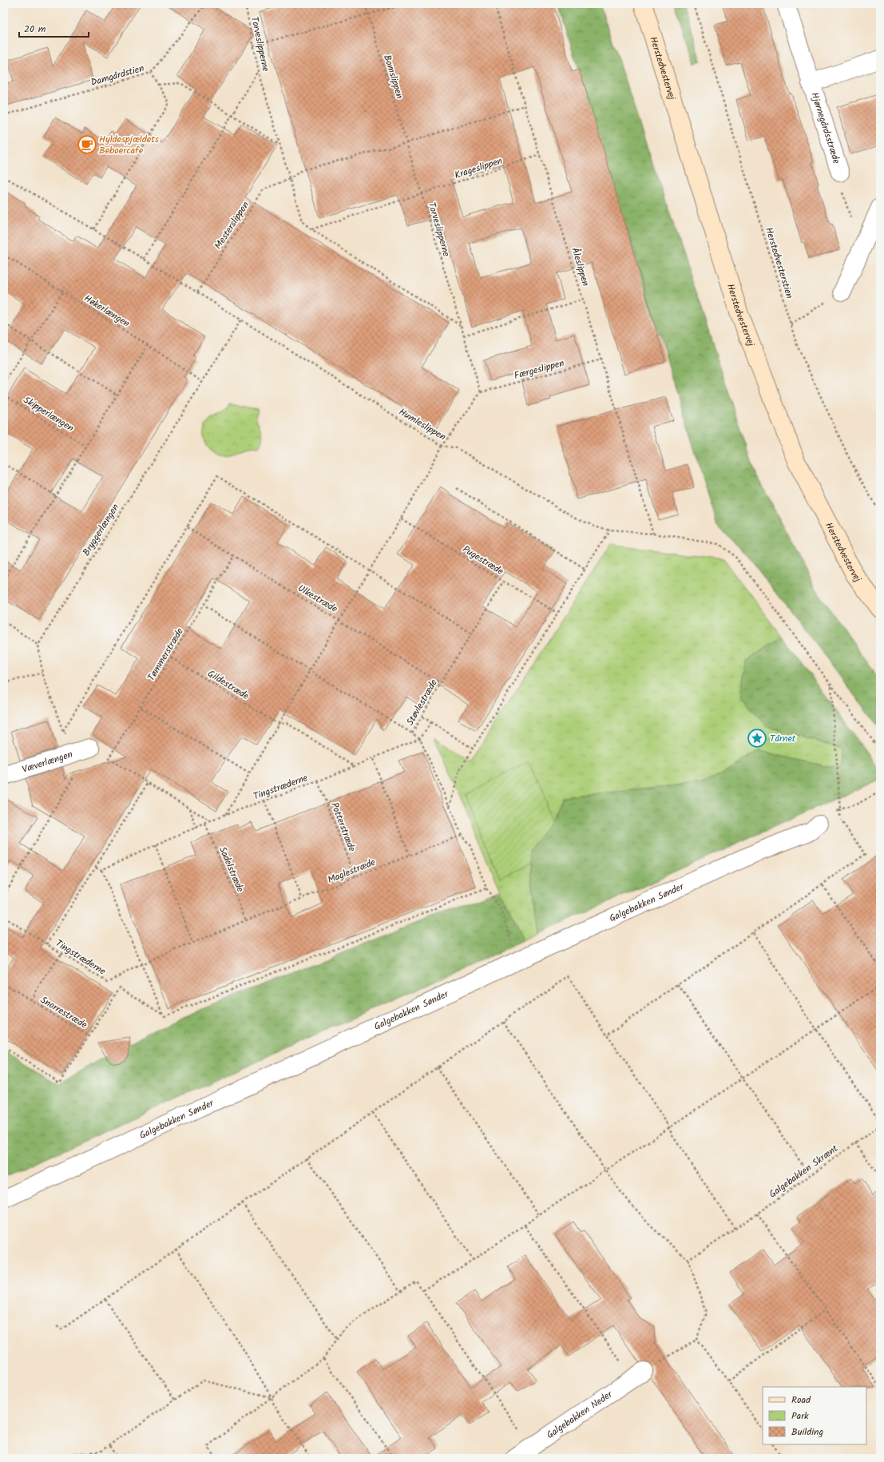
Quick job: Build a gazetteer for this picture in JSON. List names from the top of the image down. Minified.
{"streets":{"street":["Herstedvestervej","Hjørnegårdsstræde","Væverlængen","Galgebakken Sønder","Galgebakken Neder"],"path":["Torveslipperne","Damgårdstien","Bomslippen","Krageslippen","Mesterslippen","Herstedvesterstien","Åleslippen","Høkerlængen","Færgeslippen","Skipperlængen","Humleslippen","Bryggerlængen","Pugestræde","Ulkestræde","Tømmerstræde","Gildestræde","Støvlestræde","Tingstræderne","Potterstræde","Sadelstræde","Maglestræde","Snorrestræde","Galgebakken Skrænt"]},"crossings":[["Torveslipperne","Bomslippen"],["Torveslipperne","Krageslippen"],["Torveslipperne","Mesterslippen"],["Torveslipperne","Færgeslippen"],["Bomslippen","Krageslippen"],["Bomslippen","Mesterslippen"],["Krageslippen","Åleslippen"],["Mesterslippen","Åleslippen"],["Mesterslippen","Humleslippen"],["Åleslippen","Færgeslippen"],["Åleslippen","Humleslippen"],["Høkerlængen","Bryggerlængen"],["Humleslippen","Bryggerlængen"],["Pugestræde","Støvlestræde"],["Ulkestræde","Tømmerstræde"],["Ulkestræde","Støvlestræde"],["Tømmerstræde","Gildestræde"],["Støvlestræde","Tingstræderne"],["Støvlestræde","Maglestræde"],["Støvlestræde","Galgebakken Sønder"],["Tingstræderne","Potterstræde"],["Tingstræderne","Sadelstræde"],["Tingstræderne","Snorrestræde"],["Potterstræde","Maglestræde"],["Sadelstræde","Maglestræde"]],"places":{"cafe":["Hyldespjældets Beboercafe"],"place":["Tårnet"]},"legend":["Road","Park","Building"],"scale_bar":"20 m"}
